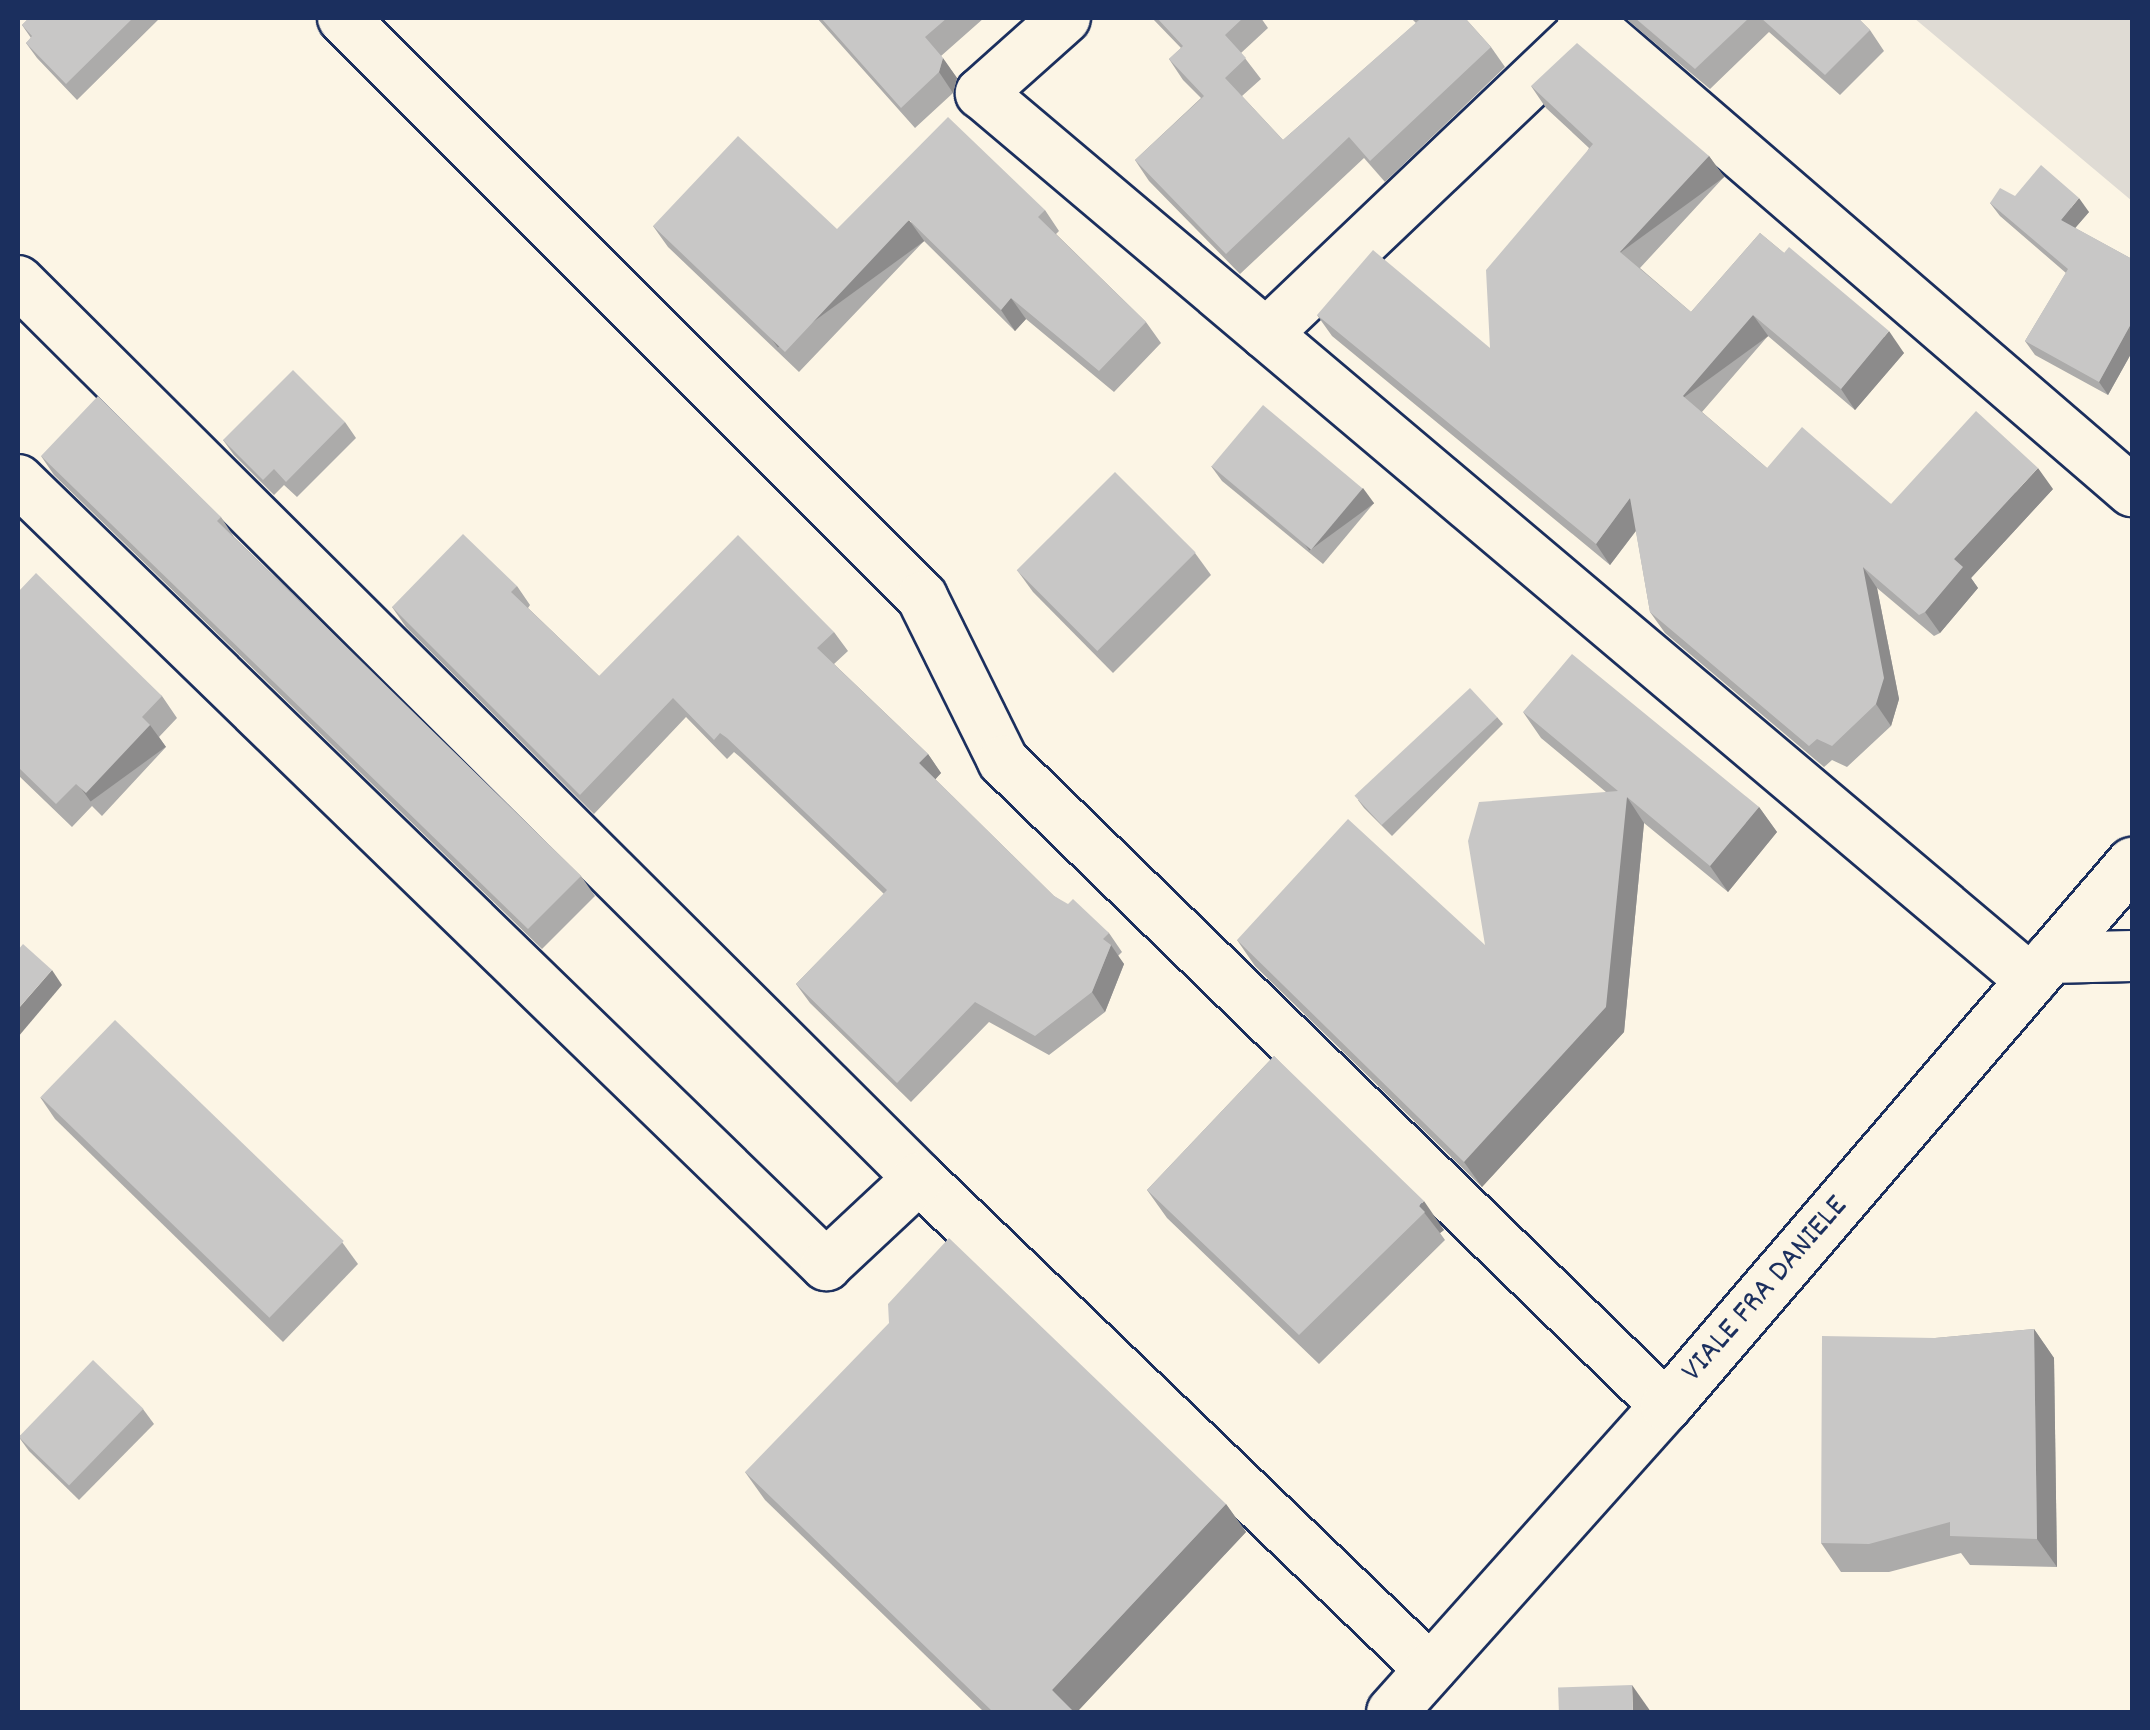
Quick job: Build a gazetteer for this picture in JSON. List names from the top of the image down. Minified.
{"streets":{"street":["VIALE FRA DANIELE"]}}
